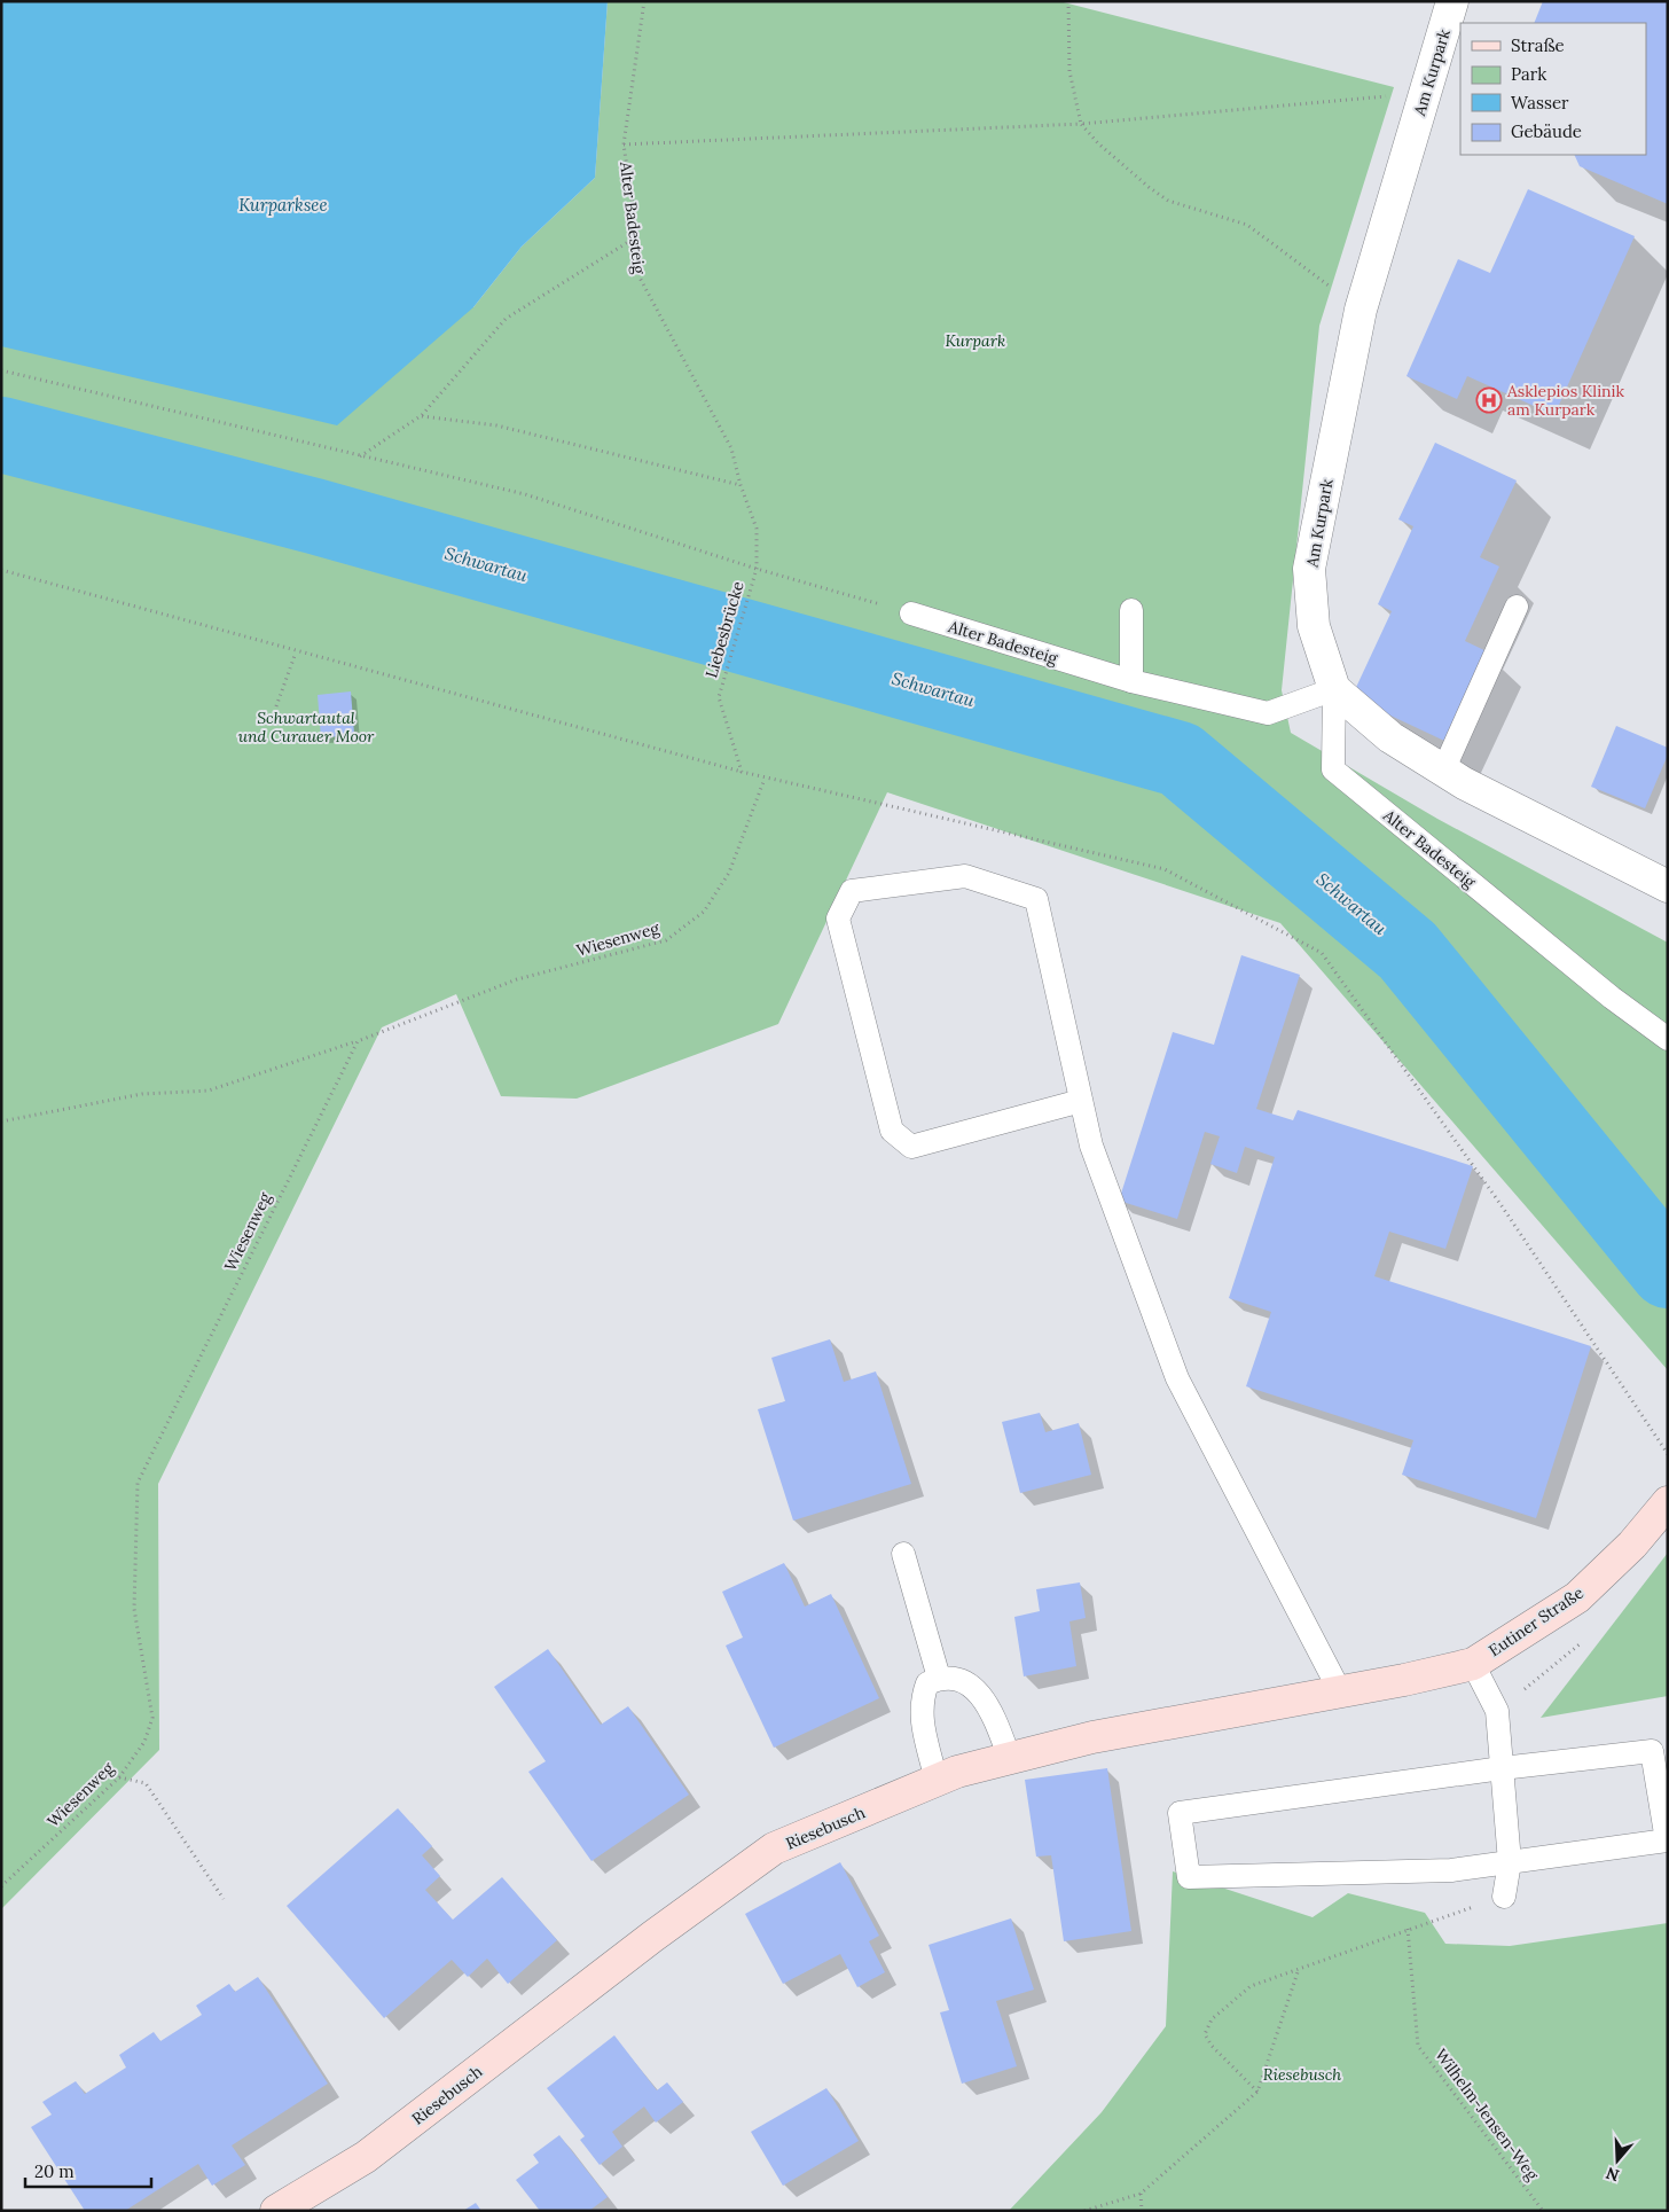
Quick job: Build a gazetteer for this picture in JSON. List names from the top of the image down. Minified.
{"streets":{"main road":["Eutiner Straße","Riesebusch"],"street":["Am Kurpark"],"lane":["Alter Badesteig"],"path":["Liebesbrücke","Wiesenweg","Wilhelm-Jensen-Weg"]},"crossings":[["Am Kurpark","Alter Badesteig"],["Alter Badesteig","Liebesbrücke"],["Eutiner Straße","Riesebusch"]],"water":["Kurparksee","Schwartau"],"parks":["Kurpark","Schwartautal und Curauer Moor","Riesebusch"],"places":{"hospital":["Asklepios Klinik am Kurpark"]},"legend":["Straße","Park","Wasser","Gebäude"],"scale_bar":"20 m","north":"bottom"}
